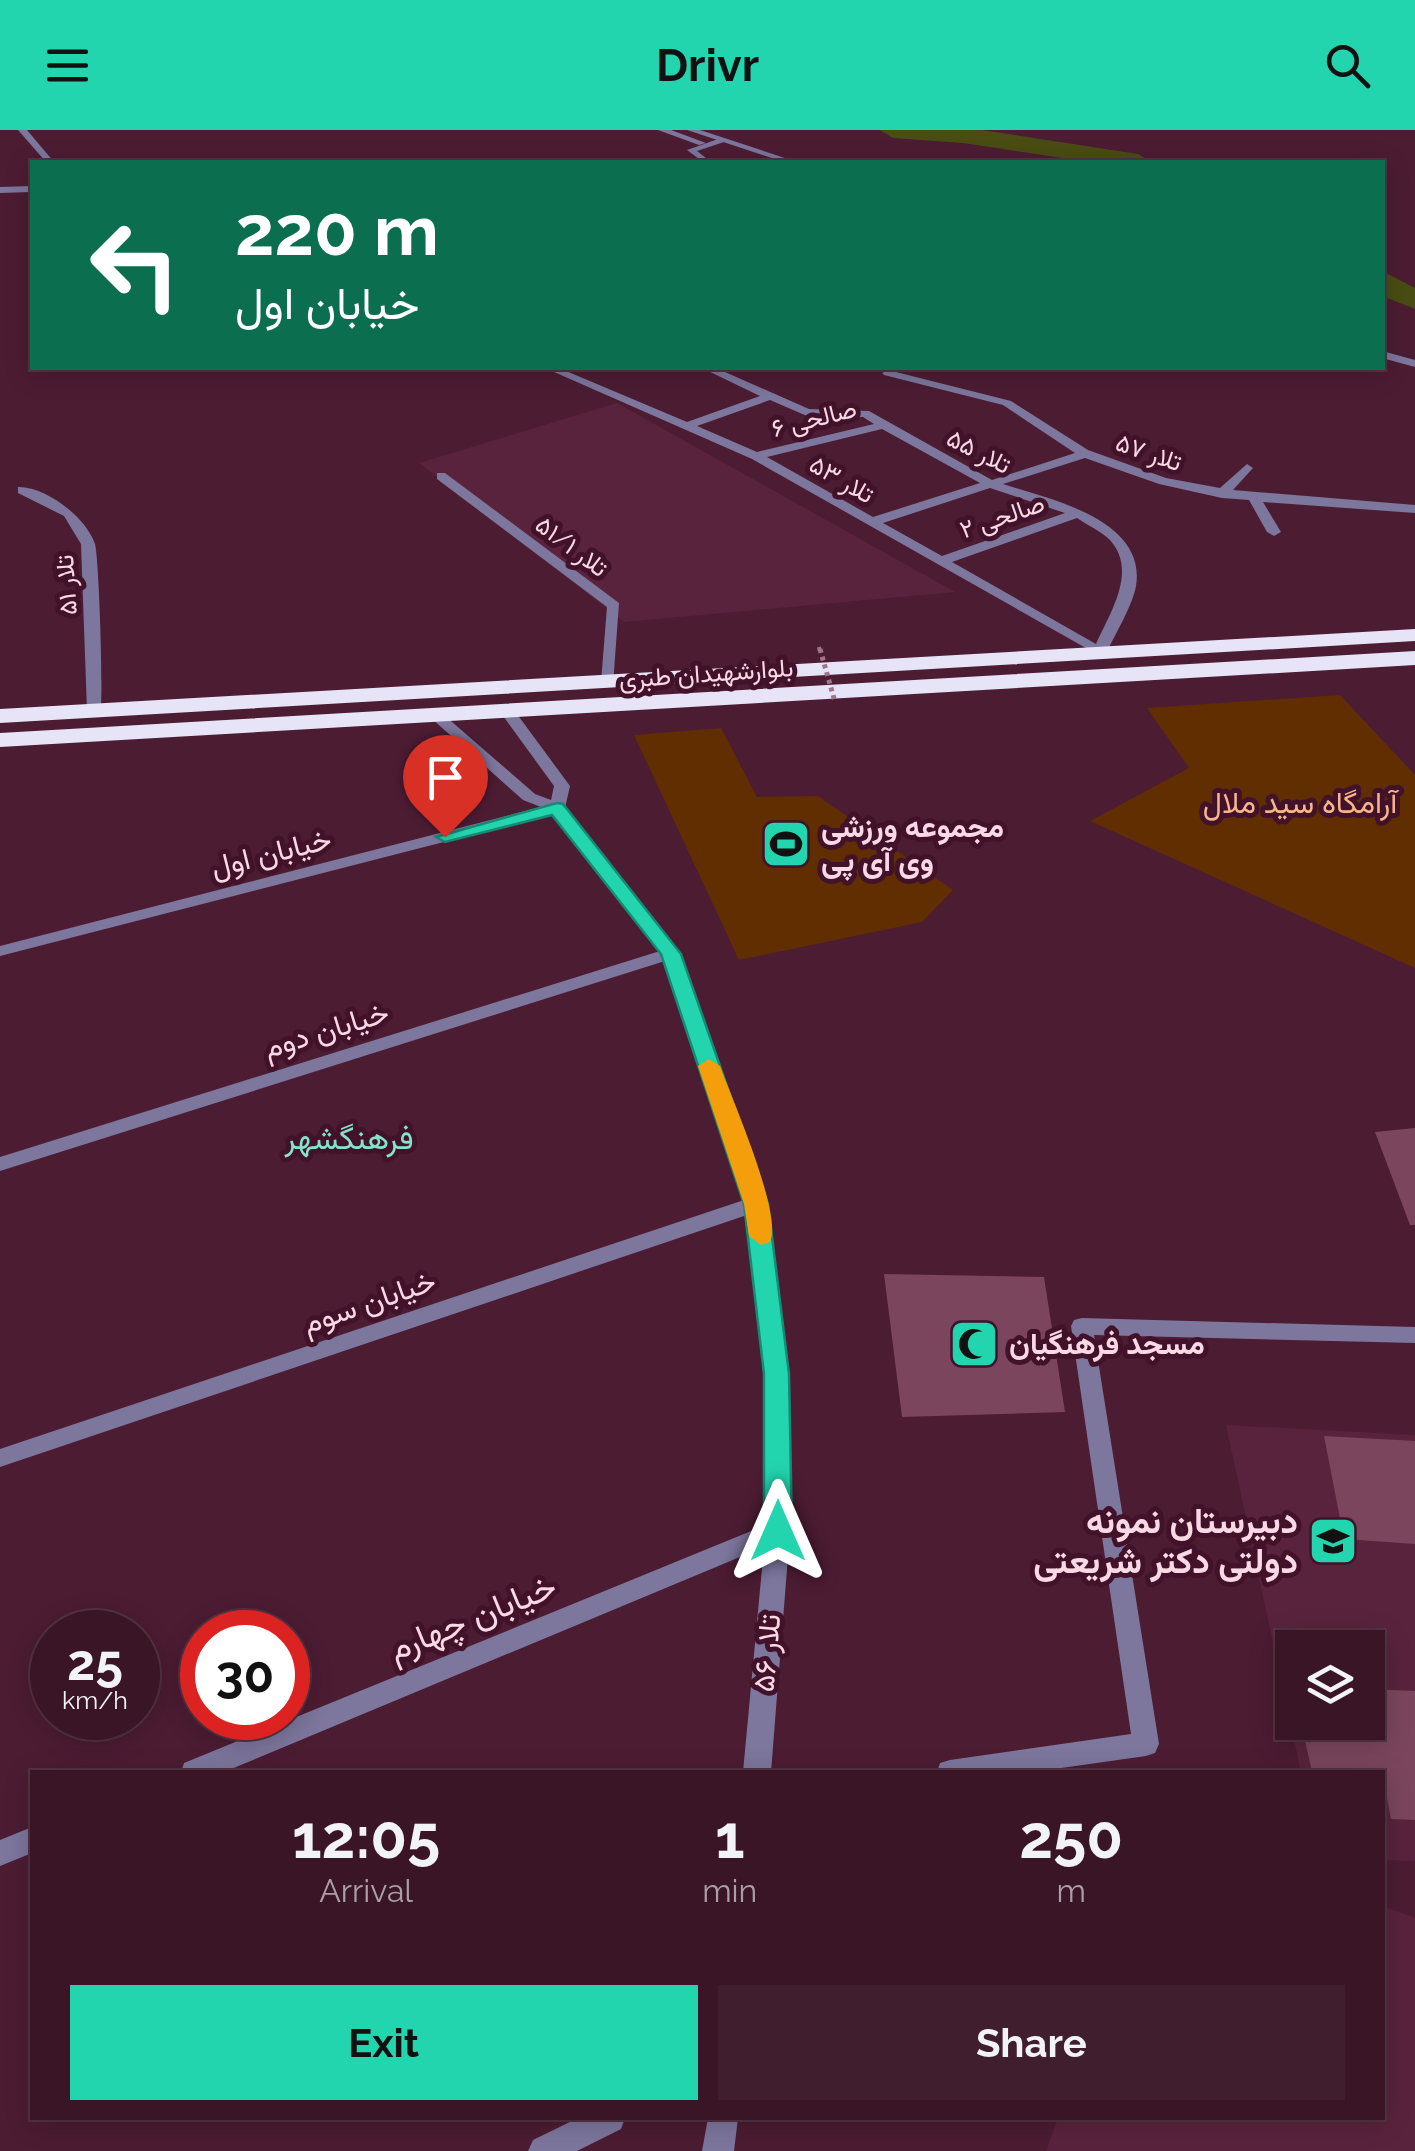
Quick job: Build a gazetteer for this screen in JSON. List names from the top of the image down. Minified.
{"streets":{"highway":["بلوارشهیدان طبری"],"street":["صالحی ۶","تلار ۵۵","تلار ۵۷","تلار ۵۳","صالحی ۲","تلار ۵۱/۱","تلار ۵۱","خیابان اول","خیابان دوم","خیابان سوم","خیابان چهارم","تلار ۵۶"]},"crossings":[["صالحی ۶","تلار ۵۵"],["صالحی ۶","تلار ۵۳"],["تلار ۵۵","تلار ۵۳"],["تلار ۵۵","صالحی ۲"],["تلار ۵۵","بلوارشهیدان طبری"],["تلار ۵۳","صالحی ۲"],["تلار ۵۳","بلوارشهیدان طبری"],["تلار ۵۱/۱","بلوارشهیدان طبری"],["تلار ۵۱","بلوارشهیدان طبری"],["خیابان اول","تلار ۵۶"],["خیابان دوم","تلار ۵۶"],["خیابان سوم","تلار ۵۶"],["خیابان چهارم","تلار ۵۶"]],"districts":["فرهنگشهر"],"parks":["آرامگاه سید ملال"],"places":{"sports":["مجموعه ورزشی وی آی پی"],"mosque":["مسجد فرهنگیان"],"school or university":["دبیرستان نمونه دولتی دکتر شریعتی"]},"page":{"header":"Drivr","turn":["220 m","خیابان اول"],"speed":"25 km/h","limit":"30","eta":["12:05","Arrival","1","min","250","m"],"buttons":["Exit","Share"]}}
